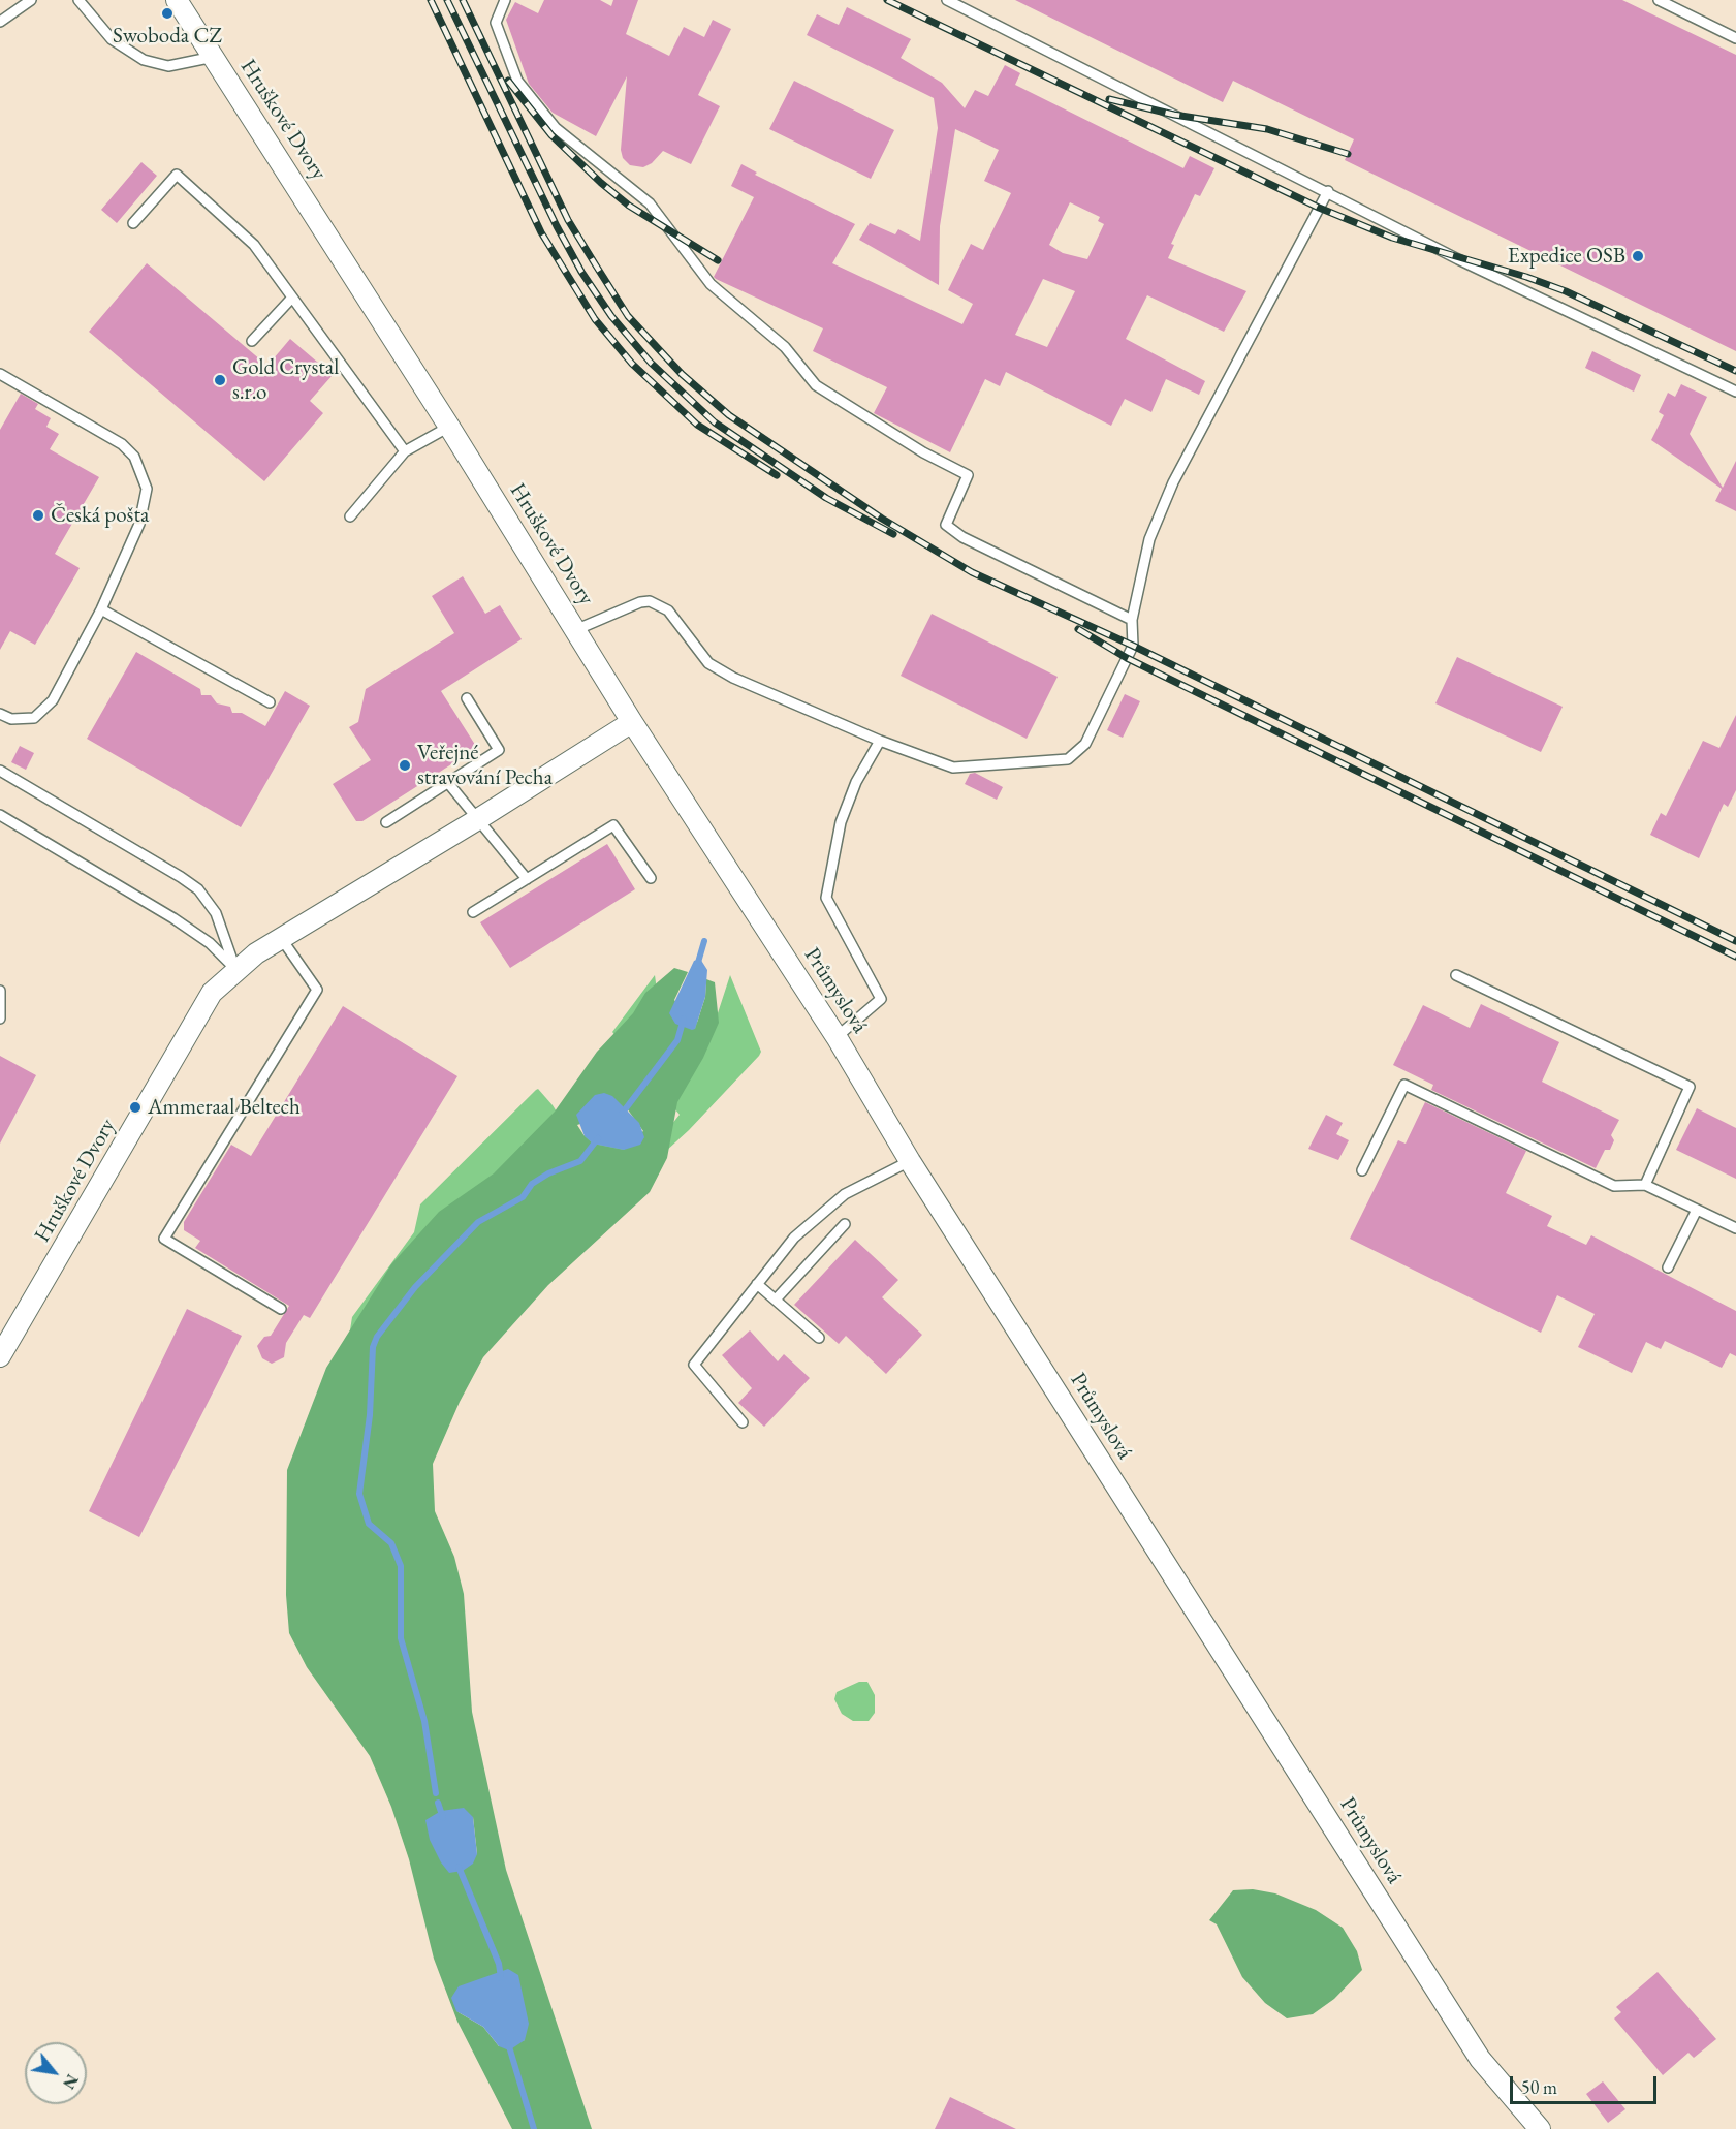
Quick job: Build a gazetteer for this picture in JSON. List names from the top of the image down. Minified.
{"streets":{"street":["Hruškové Dvory","Průmyslová"]},"crossings":[["Hruškové Dvory","Průmyslová"]],"places":["Swoboda CZ","Expedice OSB","Gold Crystal s.r.o","Česká pošta","Veřejné stravování Pecha","Ammeraal Beltech"],"scale_bar":"50 m","north":"bottom right"}
